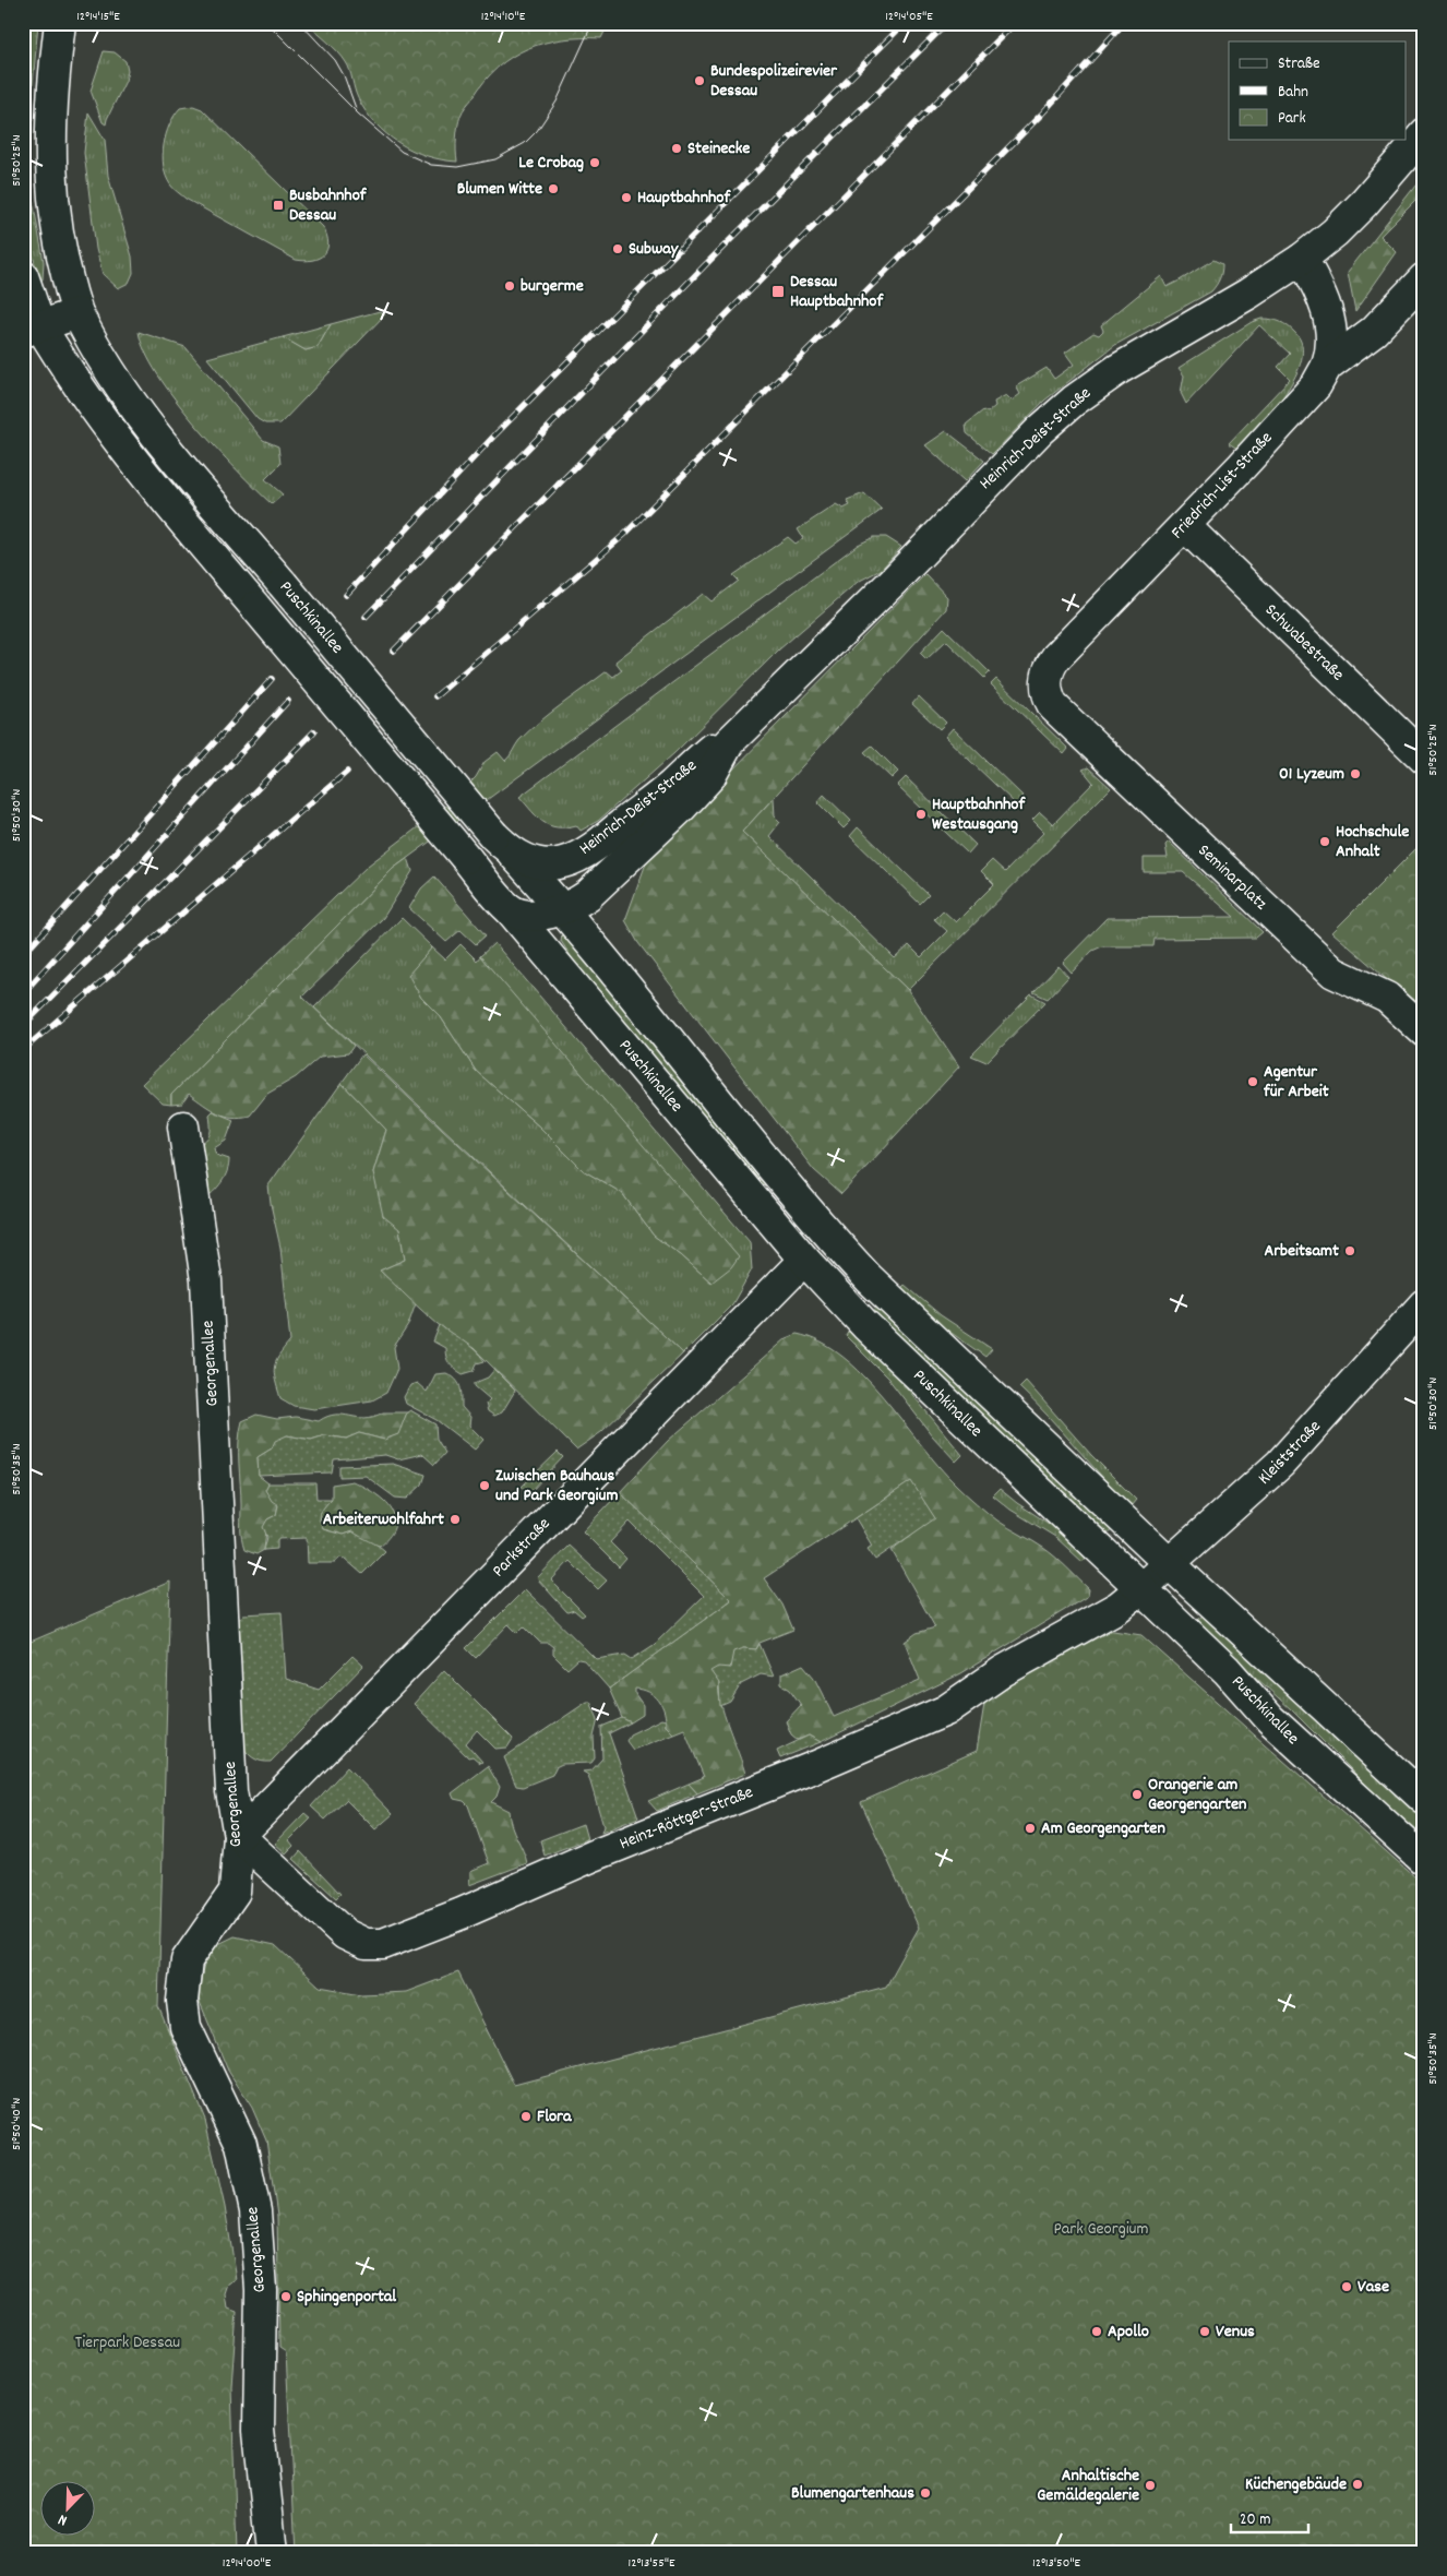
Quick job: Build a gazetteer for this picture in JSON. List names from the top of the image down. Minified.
{"streets":{"main road":["Heinrich-Deist-Straße","Friedrich-List-Straße","Puschkinallee","Schwabestraße","Seminarplatz","Georgenallee","Kleiststraße","Parkstraße","Heinz-Röttger-Straße"]},"crossings":[["Heinrich-Deist-Straße","Puschkinallee"],["Friedrich-List-Straße","Schwabestraße"],["Friedrich-List-Straße","Seminarplatz"],["Puschkinallee","Kleiststraße"],["Puschkinallee","Parkstraße"],["Puschkinallee","Heinz-Röttger-Straße"],["Georgenallee","Parkstraße"],["Georgenallee","Heinz-Röttger-Straße"],["Kleiststraße","Heinz-Röttger-Straße"],["Parkstraße","Heinz-Röttger-Straße"]],"parks":["Park Georgium","Tierpark Dessau"],"places":{"other":["Bundespolizeirevier Dessau","Steinecke","Le Crobag","Blumen Witte","Hauptbahnhof","Subway","burgerme","01 Lyzeum","Hauptbahnhof Westausgang","Hochschule Anhalt","Agentur für Arbeit","Arbeitsamt","Zwischen Bauhaus und Park Georgium","Arbeiterwohlfahrt","Orangerie am Georgengarten","Am Georgengarten","Flora","Vase","Sphingenportal","Apollo","Venus","Küchengebäude","Anhaltische Gemäldegalerie","Blumengartenhaus"],"transit":["Busbahnhof Dessau","Dessau Hauptbahnhof"]},"legend":["Straße","Bahn","Park"],"scale_bar":"20 m","north":"bottom left","coordinates":["12°14'15\"E","12°14'10\"E","12°14'05\"E","51°50'25\"N","51°50'30\"N","51°50'35\"N","51°50'40\"N","12°14'00\"E","12°13'55\"E","12°13'50\"E"]}
